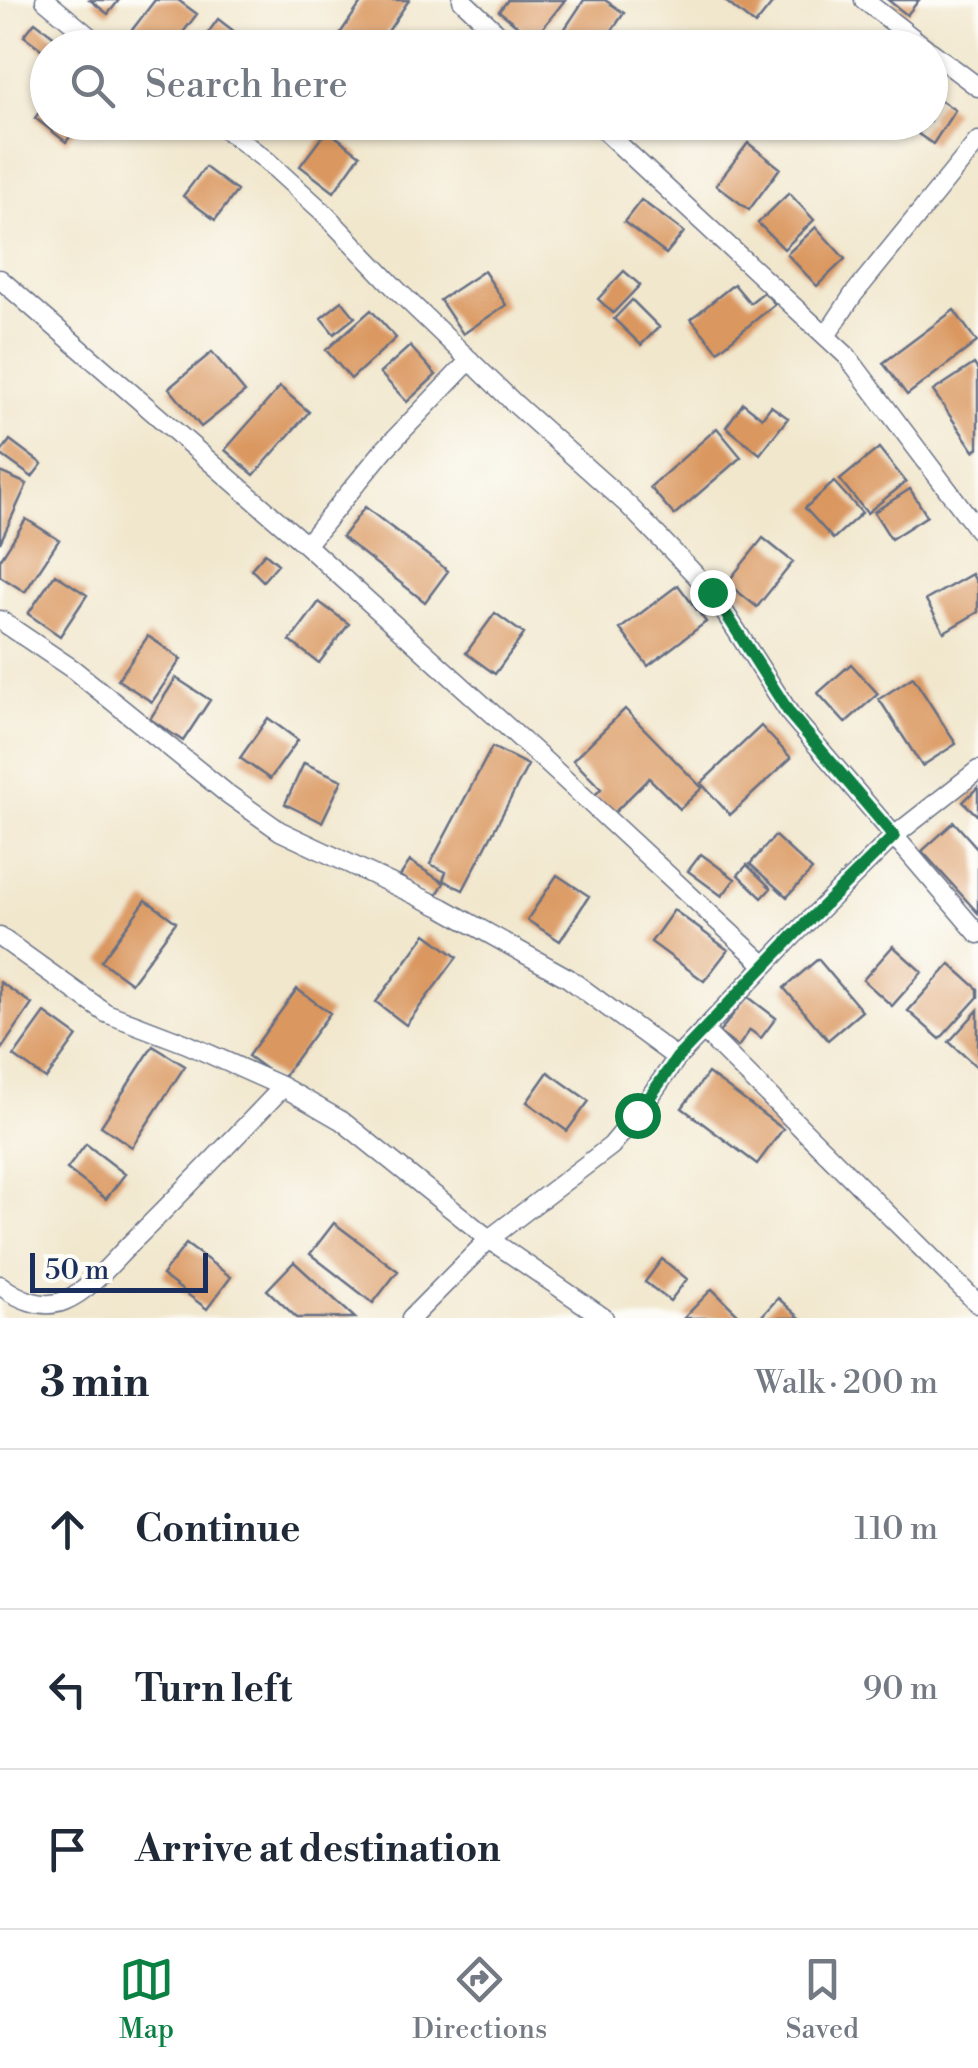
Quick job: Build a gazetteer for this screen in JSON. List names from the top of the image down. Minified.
{"scale_bar":"50 m","page":{"search":"Search here","scale":"50 m","heading":["3 min","Walk · 200 m"],"list":[["Continue","110 m"],["Turn left","90 m"],"Arrive at destination"],"nav":["Map","Directions","Saved"]}}
